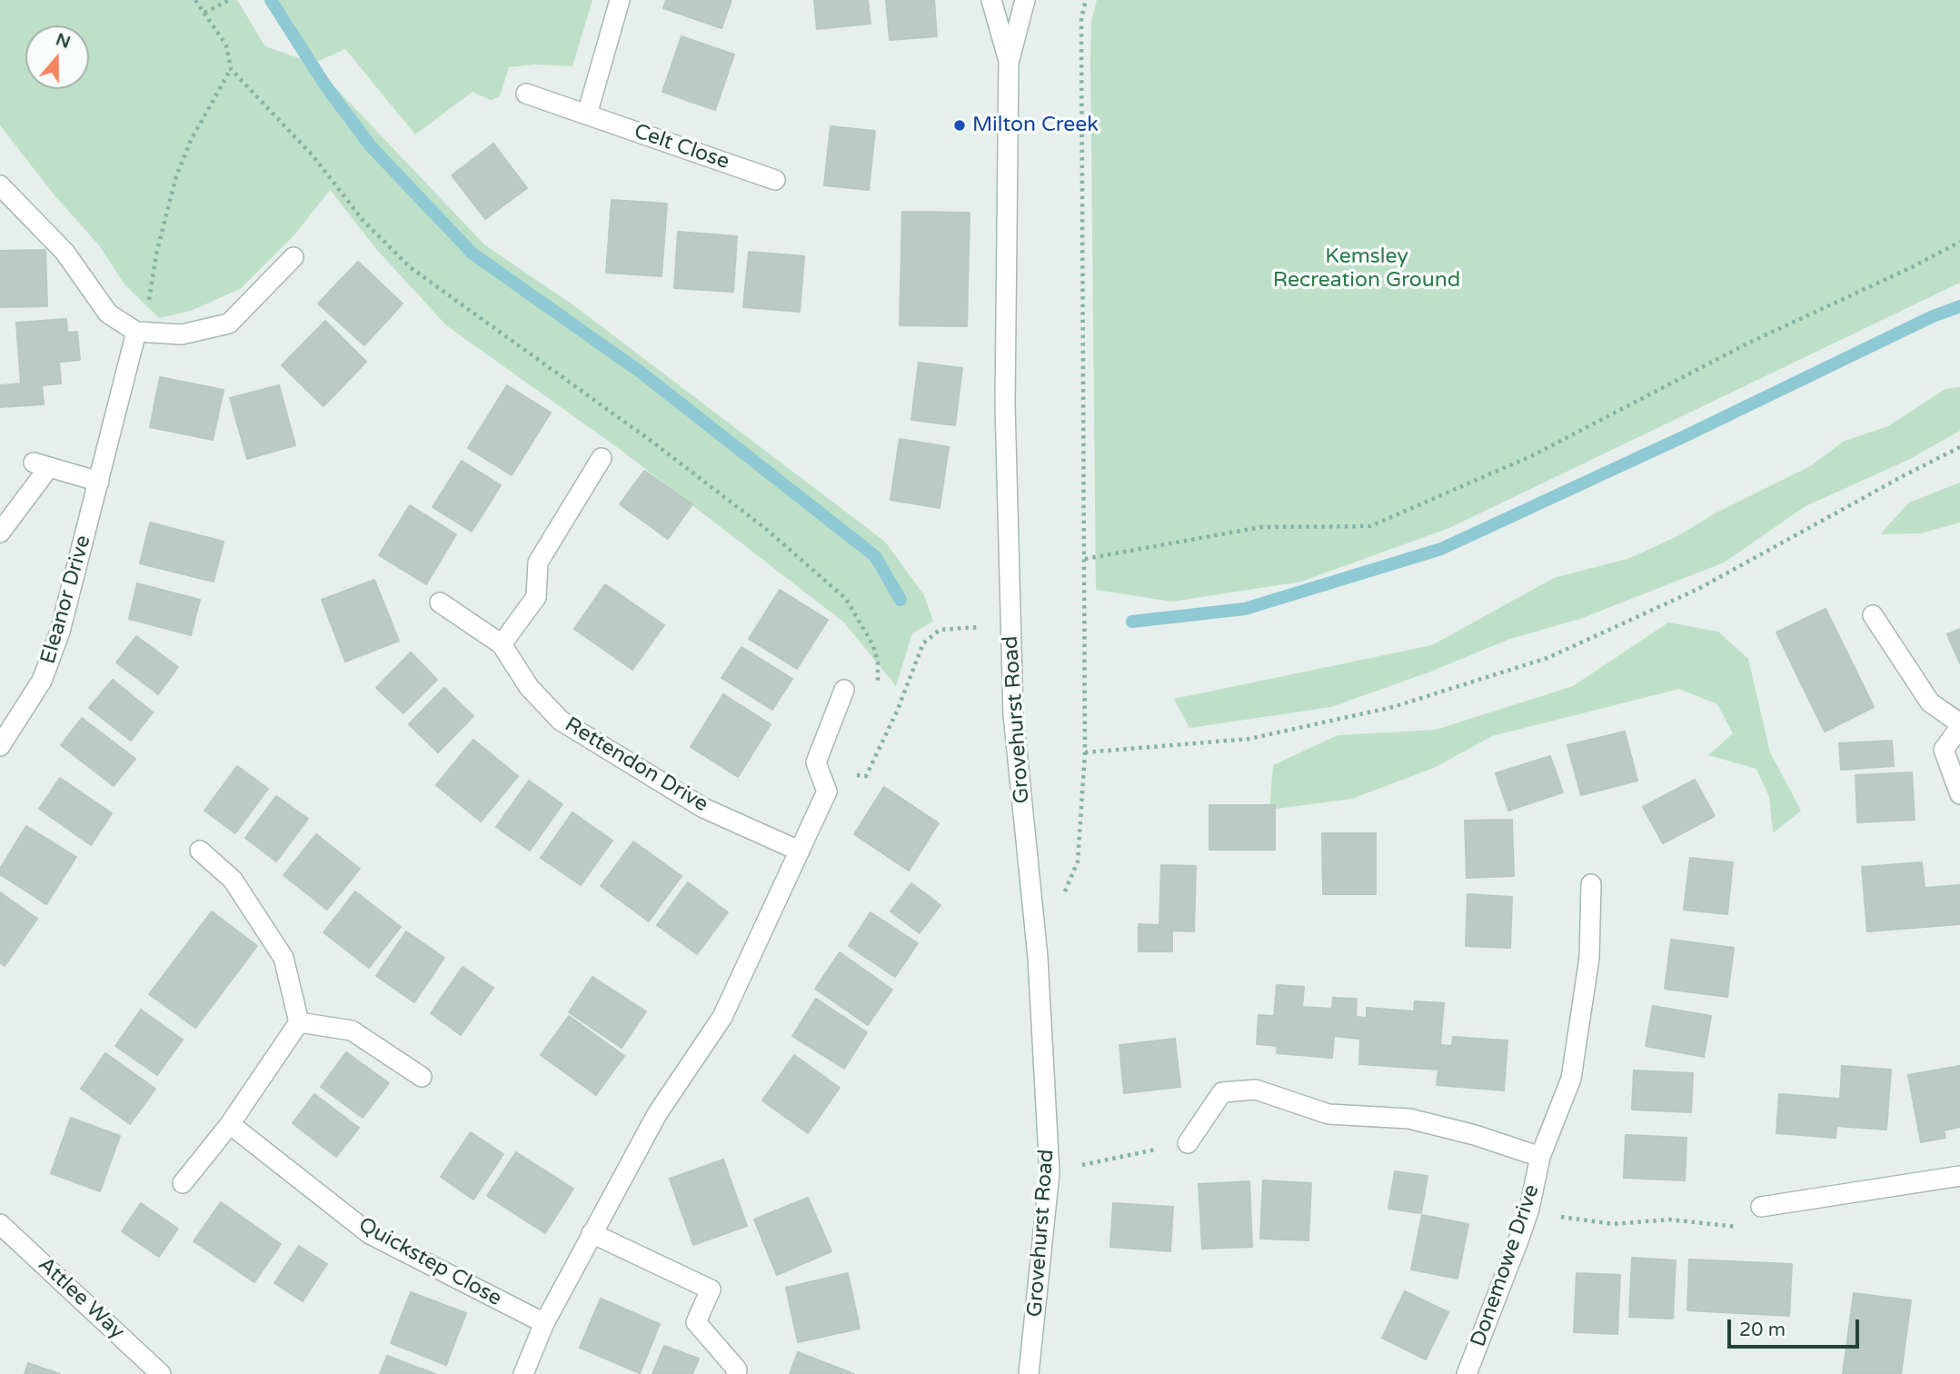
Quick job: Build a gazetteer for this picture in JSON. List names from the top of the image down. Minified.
{"streets":{"street":["Celt Close","Eleanor Drive","Grovehurst Road","Rettendon Drive","Quickstep Close","Donemowe Drive","Attlee Way"]},"parks":["Kemsley Recreation Ground"],"places":["Milton Creek"],"scale_bar":"20 m","north":"top"}
